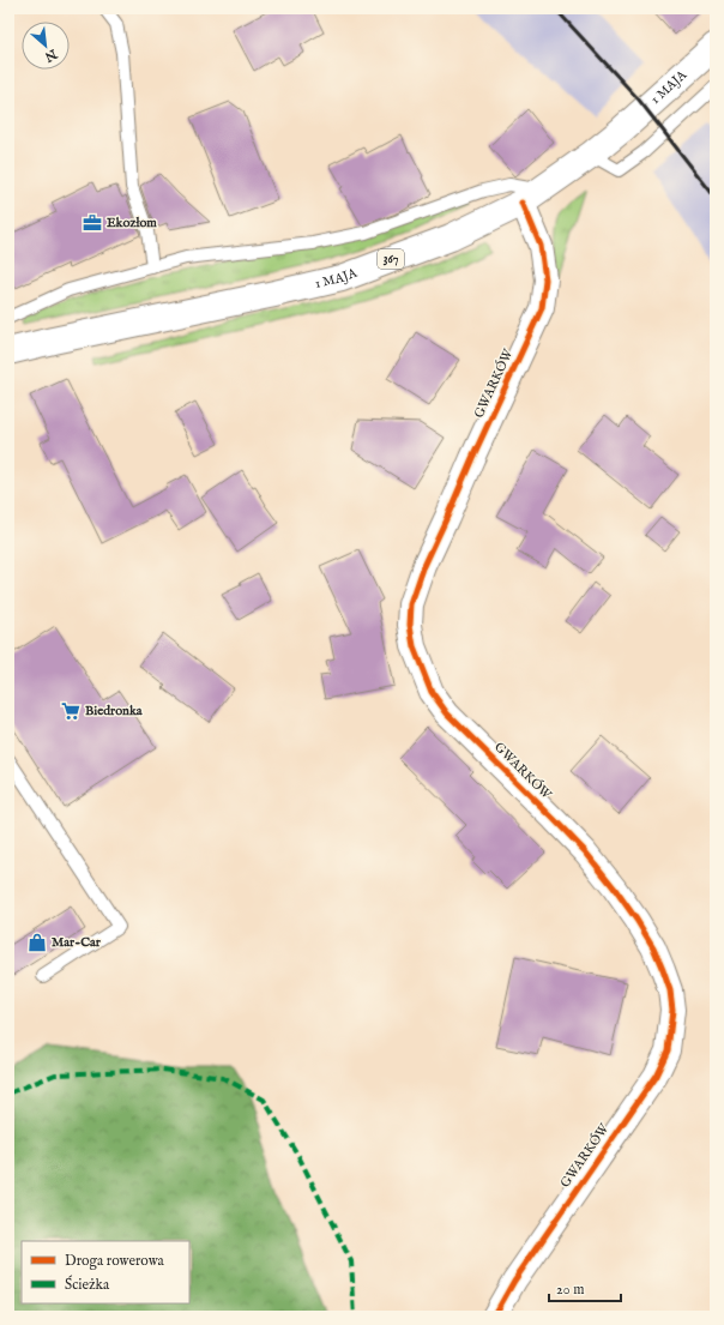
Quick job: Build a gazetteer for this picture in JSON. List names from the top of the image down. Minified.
{"streets":{"main road":["1 MAJA","367"],"street":["GWARKÓW"]},"crossings":[["1 MAJA","GWARKÓW"]],"places":{"office":["Ekozłom"],"supermarket":["Biedronka"],"shop":["Mar-Car"]},"legend":["Droga rowerowa","Ścieżka"],"scale_bar":"20 m","north":"bottom right"}
